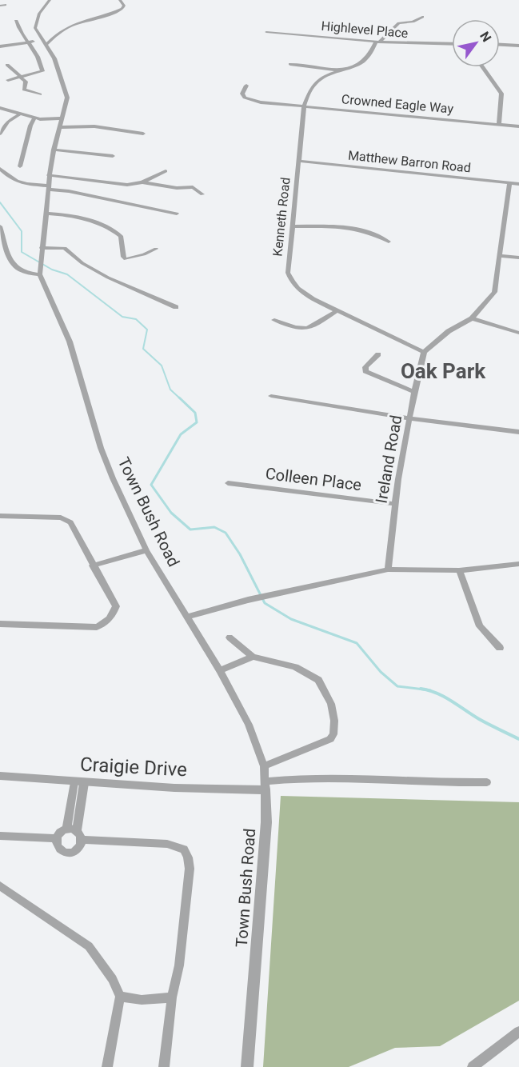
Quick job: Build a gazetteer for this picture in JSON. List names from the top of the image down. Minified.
{"streets":{"street":["Highlevel Place","Crowned Eagle Way","Matthew Barron Road","Kenneth Road","Ireland Road","Colleen Place","Town Bush Road","Craigie Drive"]},"crossings":[["Highlevel Place","Kenneth Road"],["Crowned Eagle Way","Kenneth Road"],["Matthew Barron Road","Kenneth Road"],["Kenneth Road","Ireland Road"],["Ireland Road","Colleen Place"],["Town Bush Road","Craigie Drive"]],"districts":["Oak Park"],"north":"top right"}
